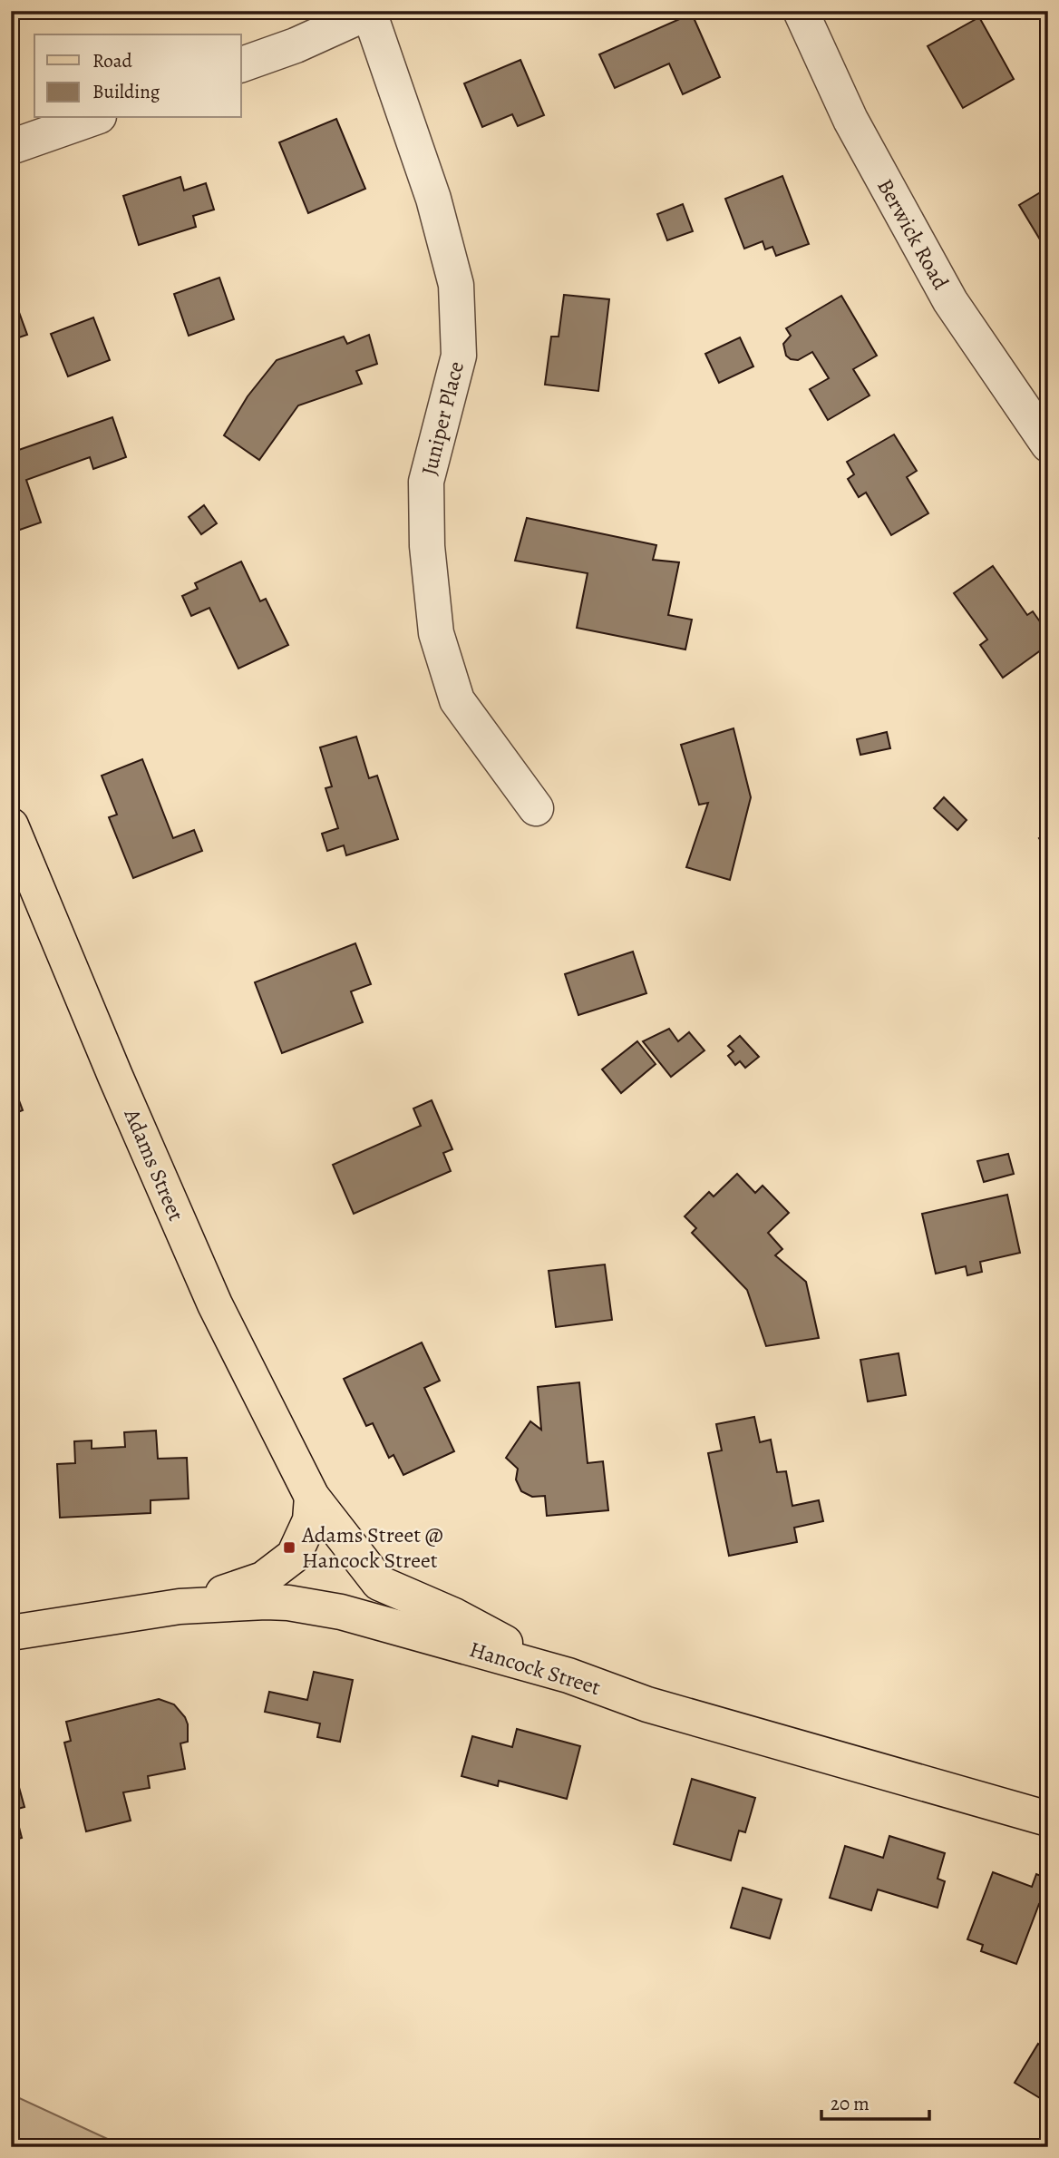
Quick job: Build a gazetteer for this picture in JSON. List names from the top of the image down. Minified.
{"streets":{"main road":["Adams Street","Hancock Street"],"street":["Berwick Road","Juniper Place"]},"crossings":[["Adams Street","Hancock Street"]],"places":{"transit":["Adams Street @ Hancock Street"]},"legend":["Road","Building"],"scale_bar":"20 m"}
